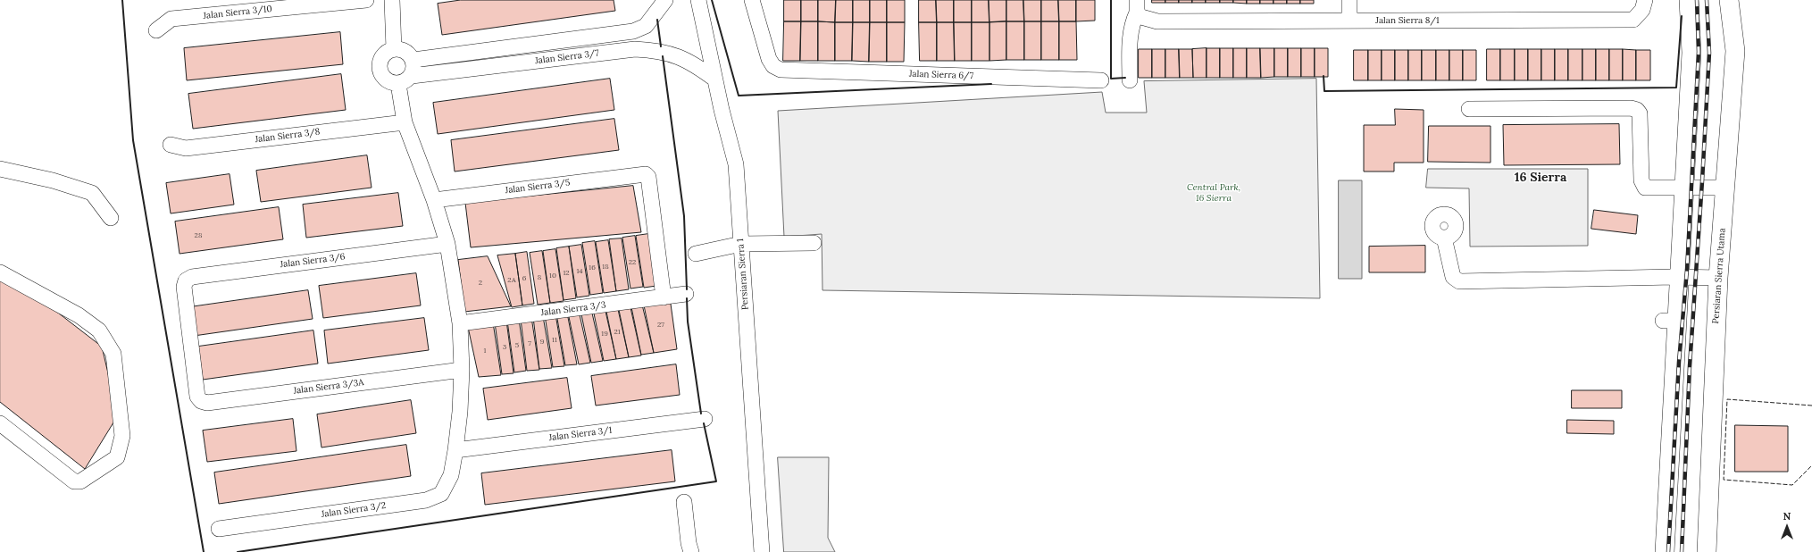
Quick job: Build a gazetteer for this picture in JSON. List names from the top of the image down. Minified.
{"streets":{"main road":["Persiaran Sierra Utama"],"street":["Jalan Sierra 3/10","Jalan Sierra 8/1","Jalan Sierra 3/7","Jalan Sierra 6/7","Jalan Sierra 3/8","Jalan Sierra 3/5","Jalan Sierra 3/6","Persiaran Sierra 1","Jalan Sierra 3/3","Jalan Sierra 3/3A","Jalan Sierra 3/1","Jalan Sierra 3/2"]},"crossings":[["Jalan Sierra 3/7","Persiaran Sierra 1"],["Jalan Sierra 3/7","Jalan Sierra 3/2"],["Jalan Sierra 3/8","Jalan Sierra 3/2"],["Jalan Sierra 3/5","Jalan Sierra 3/3"],["Jalan Sierra 3/5","Jalan Sierra 3/2"],["Jalan Sierra 3/6","Jalan Sierra 3/3A"],["Jalan Sierra 3/6","Jalan Sierra 3/2"],["Jalan Sierra 3/3","Jalan Sierra 3/2"],["Jalan Sierra 3/3A","Jalan Sierra 3/2"],["Jalan Sierra 3/1","Jalan Sierra 3/2"]],"districts":["16 Sierra"],"parks":["Central Park, 16 Sierra"],"house_numbers":["28","22","18","16","14","12","10","8","6","2A","2","27","21","19","11","9","7","5","3","1"],"north":"top"}
